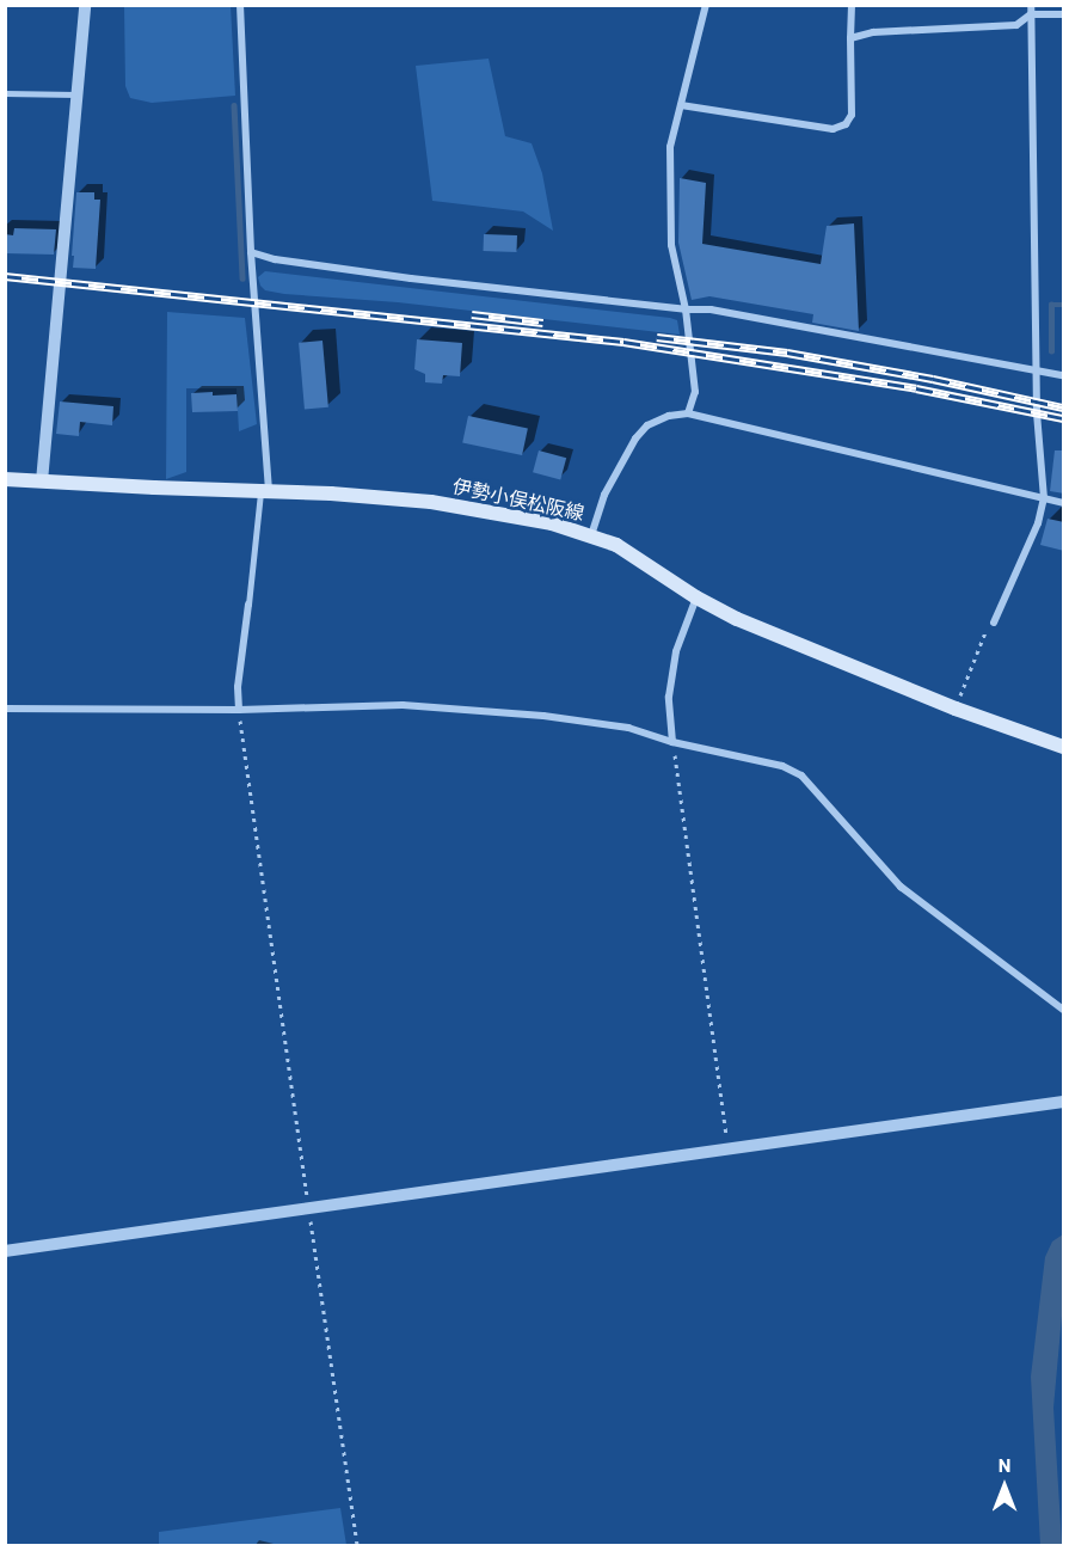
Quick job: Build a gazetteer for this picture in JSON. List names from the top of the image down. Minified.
{"streets":{"main road":["伊勢小俣松阪線"]},"north":"top"}
